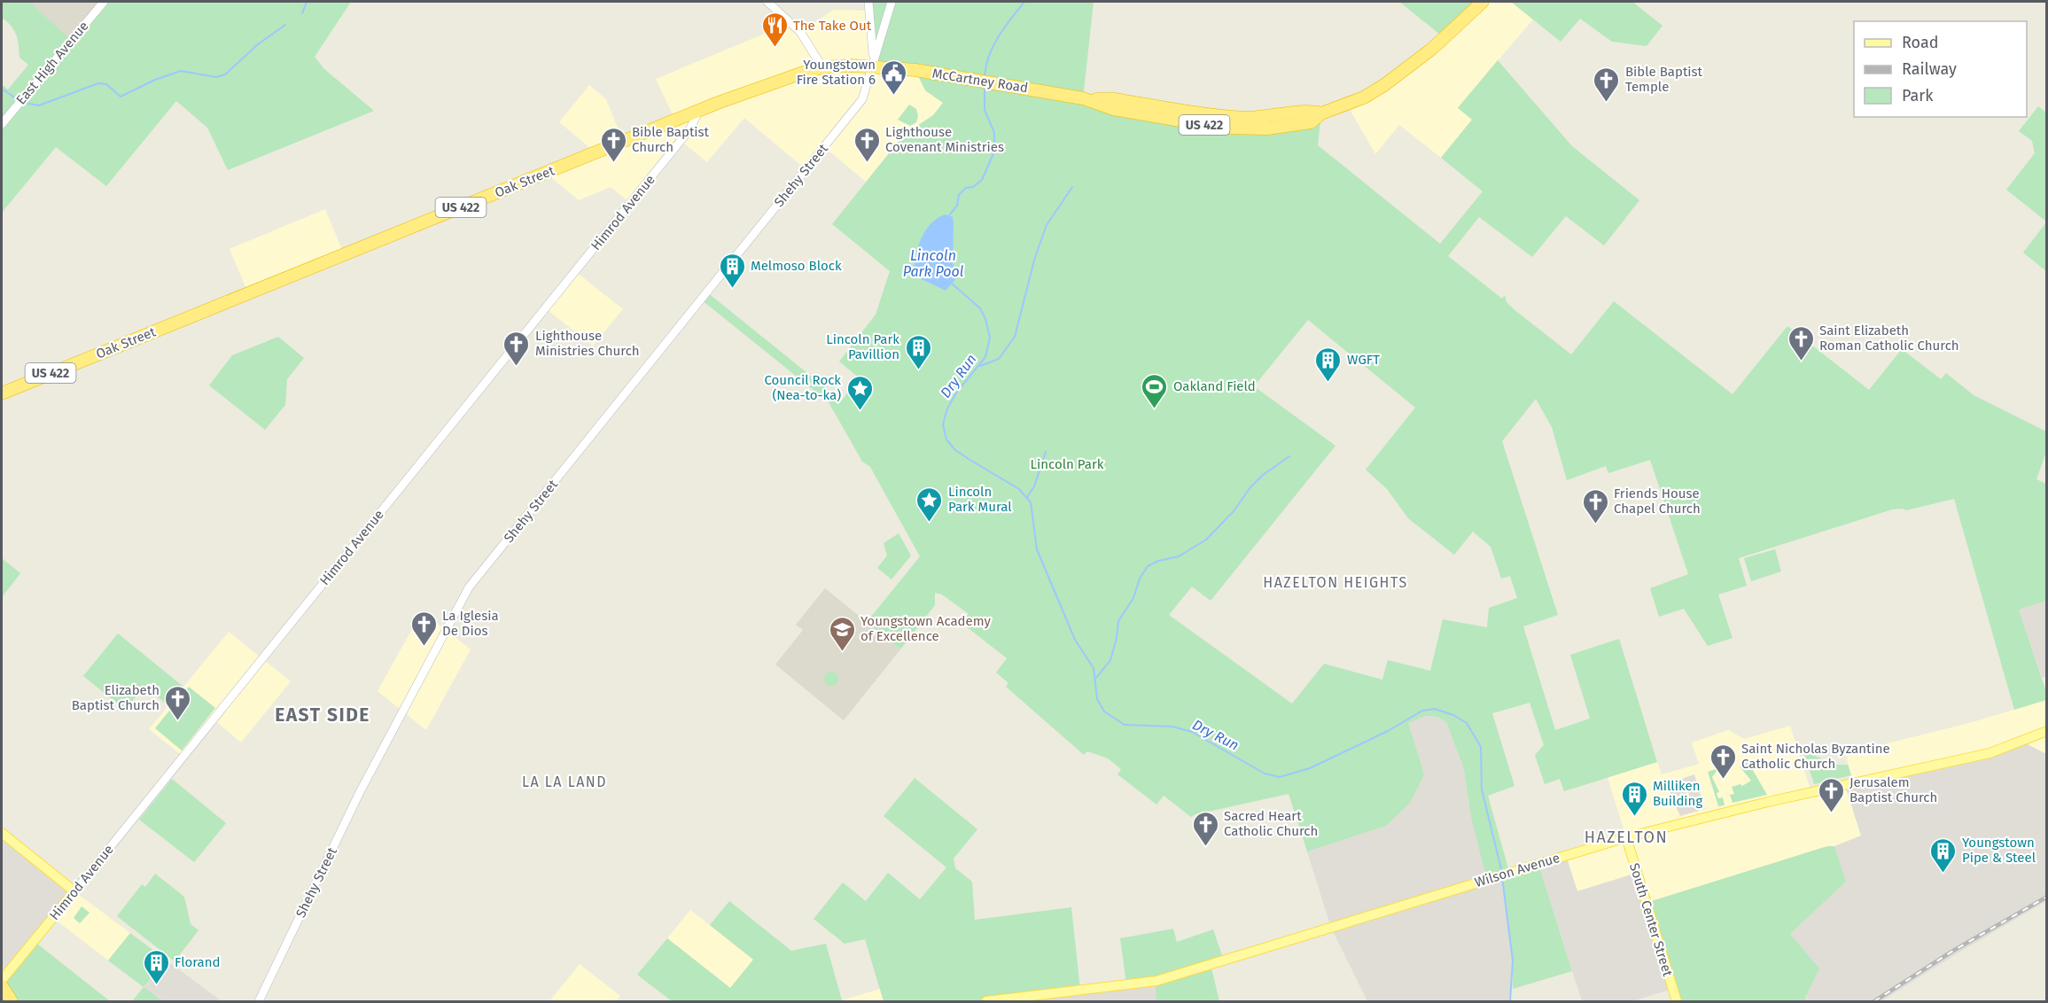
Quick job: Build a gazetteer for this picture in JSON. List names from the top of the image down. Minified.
{"streets":{"highway":["McCartney Road","US 422","Oak Street"],"main road":["Himrod Avenue","Wilson Avenue","South Center Street"],"street":["East High Avenue","Shehy Street"]},"crossings":[["McCartney Road","Shehy Street"],["McCartney Road","Oak Street"],["Shehy Street","Oak Street"],["Oak Street","Himrod Avenue"],["Wilson Avenue","South Center Street"]],"districts":["HAZELTON HEIGHTS","EAST SIDE","LA LA LAND","HAZELTON"],"water":["Lincoln Park Pool","Dry Run"],"parks":["Lincoln Park"],"places":{"restaurant":["The Take Out"],"public building":["Youngstown Fire Station 6"],"church":["Bible Baptist Temple","Bible Baptist Church","Lighthouse Covenant Ministries","Saint Elizabeth Roman Catholic Church","Lighthouse Ministries Church","Friends House Chapel Church","La Iglesia De Dios","Elizabeth Baptist Church","Saint Nicholas Byzantine Catholic Church","Jerusalem Baptist Church","Sacred Heart Catholic Church"],"building":["Melmoso Block","Lincoln Park Pavillion","WGFT","Milliken Building","Youngstown Pipe & Steel","Florand"],"sports":["Oakland Field"],"place":["Council Rock (Nea-to-ka)","Lincoln Park Mural"],"school or university":["Youngstown Academy of Excellence"]},"legend":["Road","Railway","Park"]}
